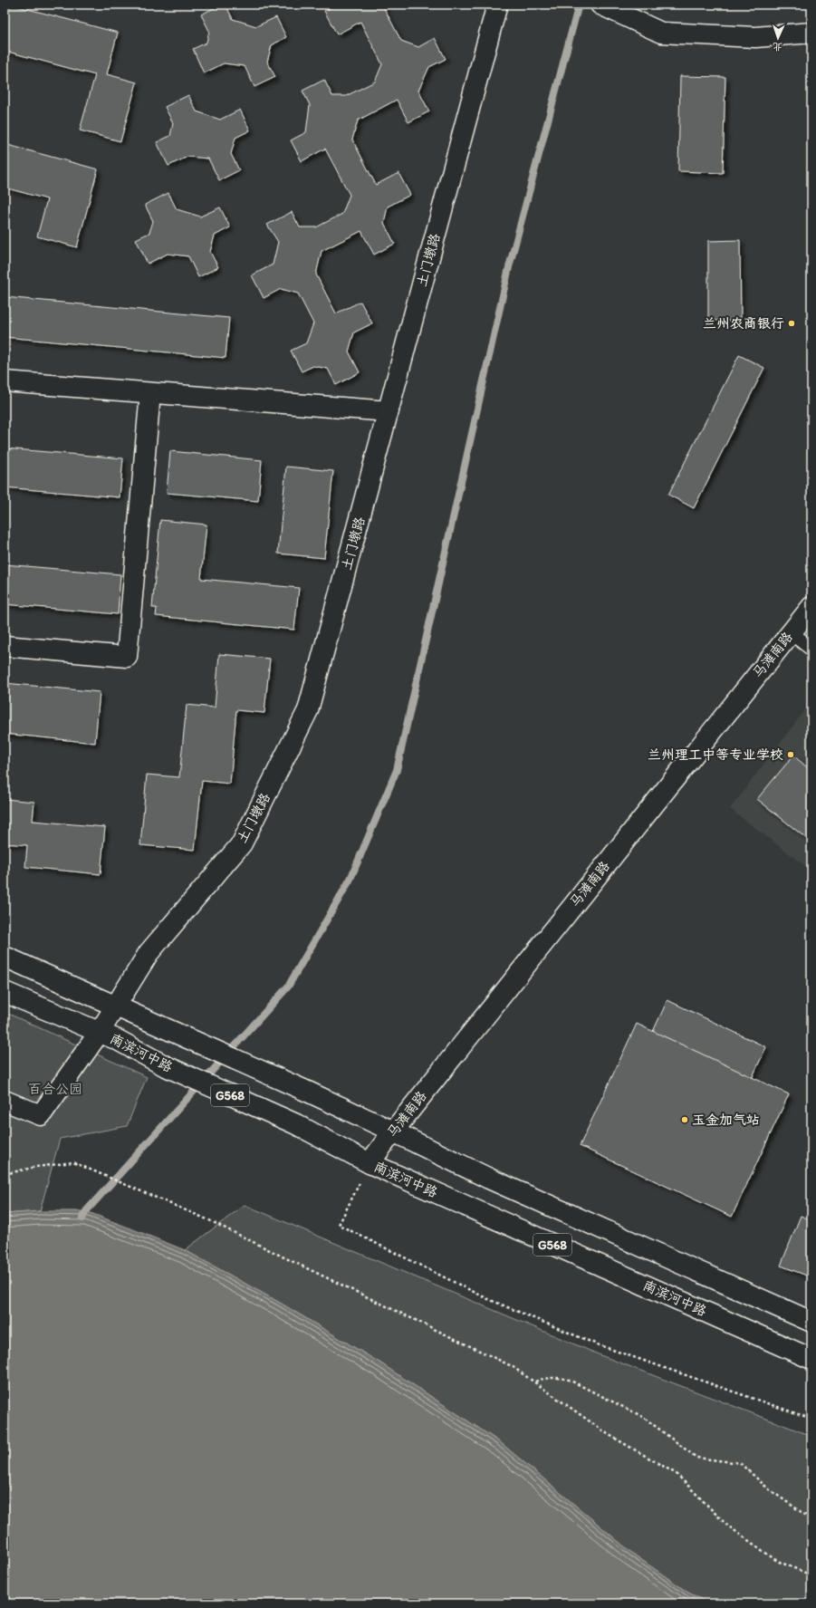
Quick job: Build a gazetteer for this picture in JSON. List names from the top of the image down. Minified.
{"streets":{"main road":["土门墩路","马滩南路","南滨河中路","G568"]},"crossings":[["土门墩路","南滨河中路"],["土门墩路","G568"],["马滩南路","南滨河中路"],["马滩南路","G568"]],"parks":["百合公园"],"places":["兰州农商银行","兰州理工中等专业学校","玉金加气站"],"north":"bottom"}
